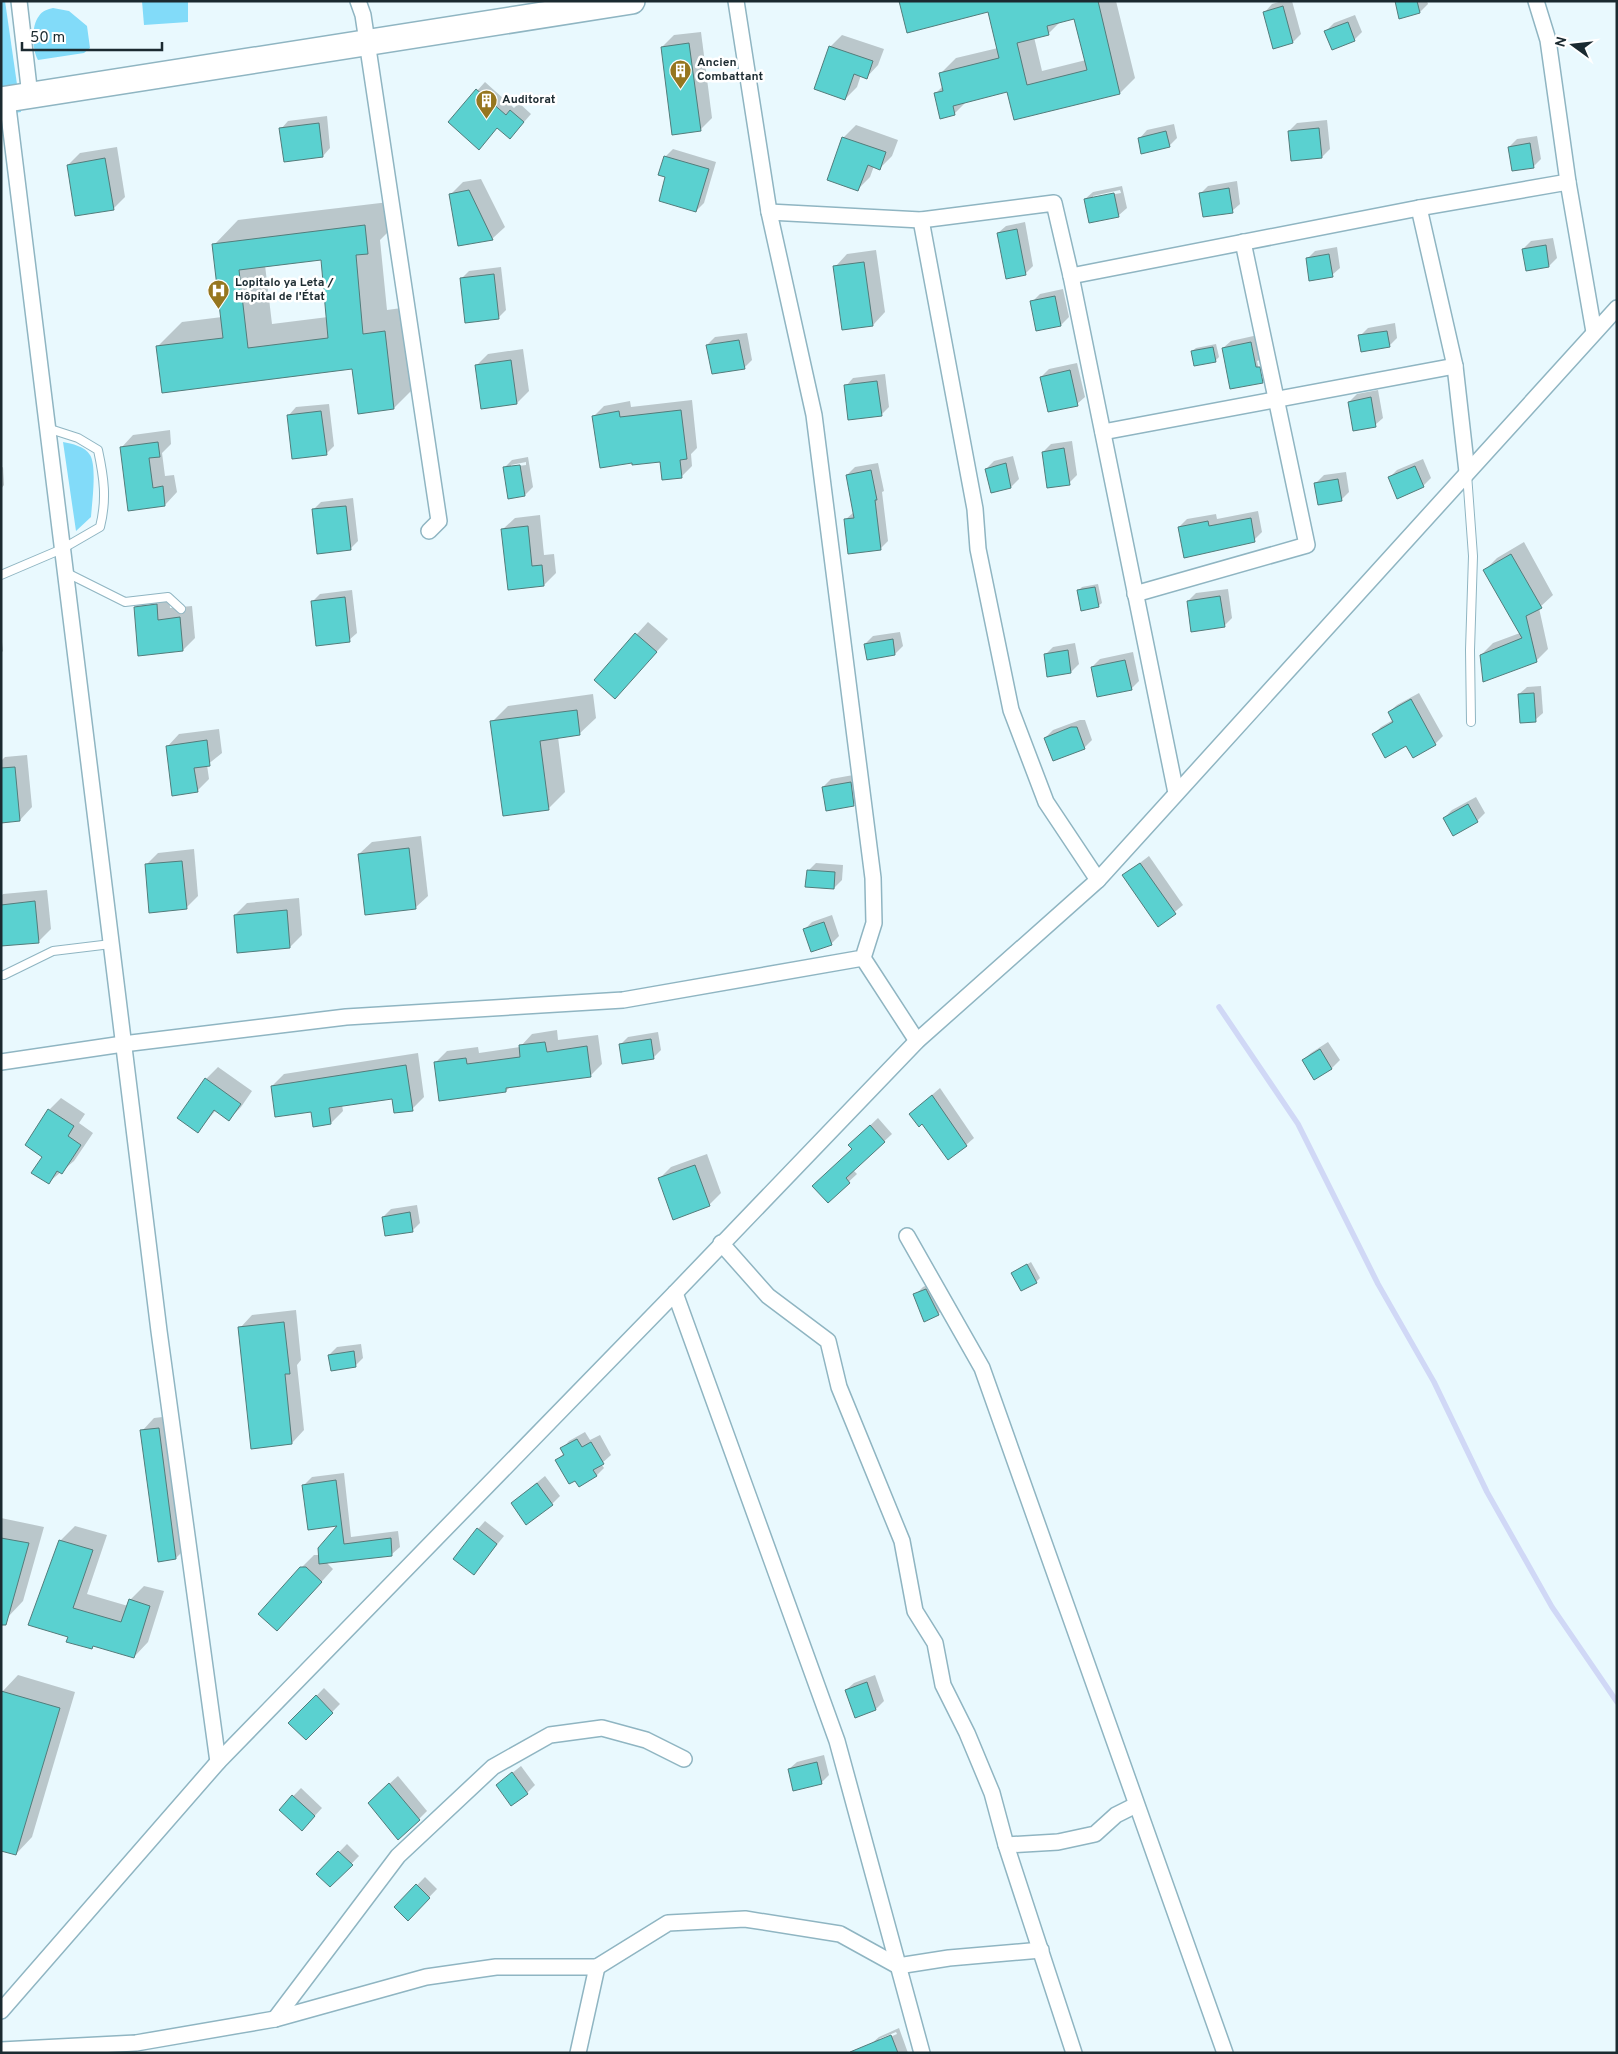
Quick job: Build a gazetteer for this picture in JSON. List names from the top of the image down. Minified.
{"places":{"building":["Ancien Combattant","Auditorat"],"hospital":["Lopitalo ya Leta / Hôpital de l'État"]},"scale_bar":"50 m","north":"left"}
